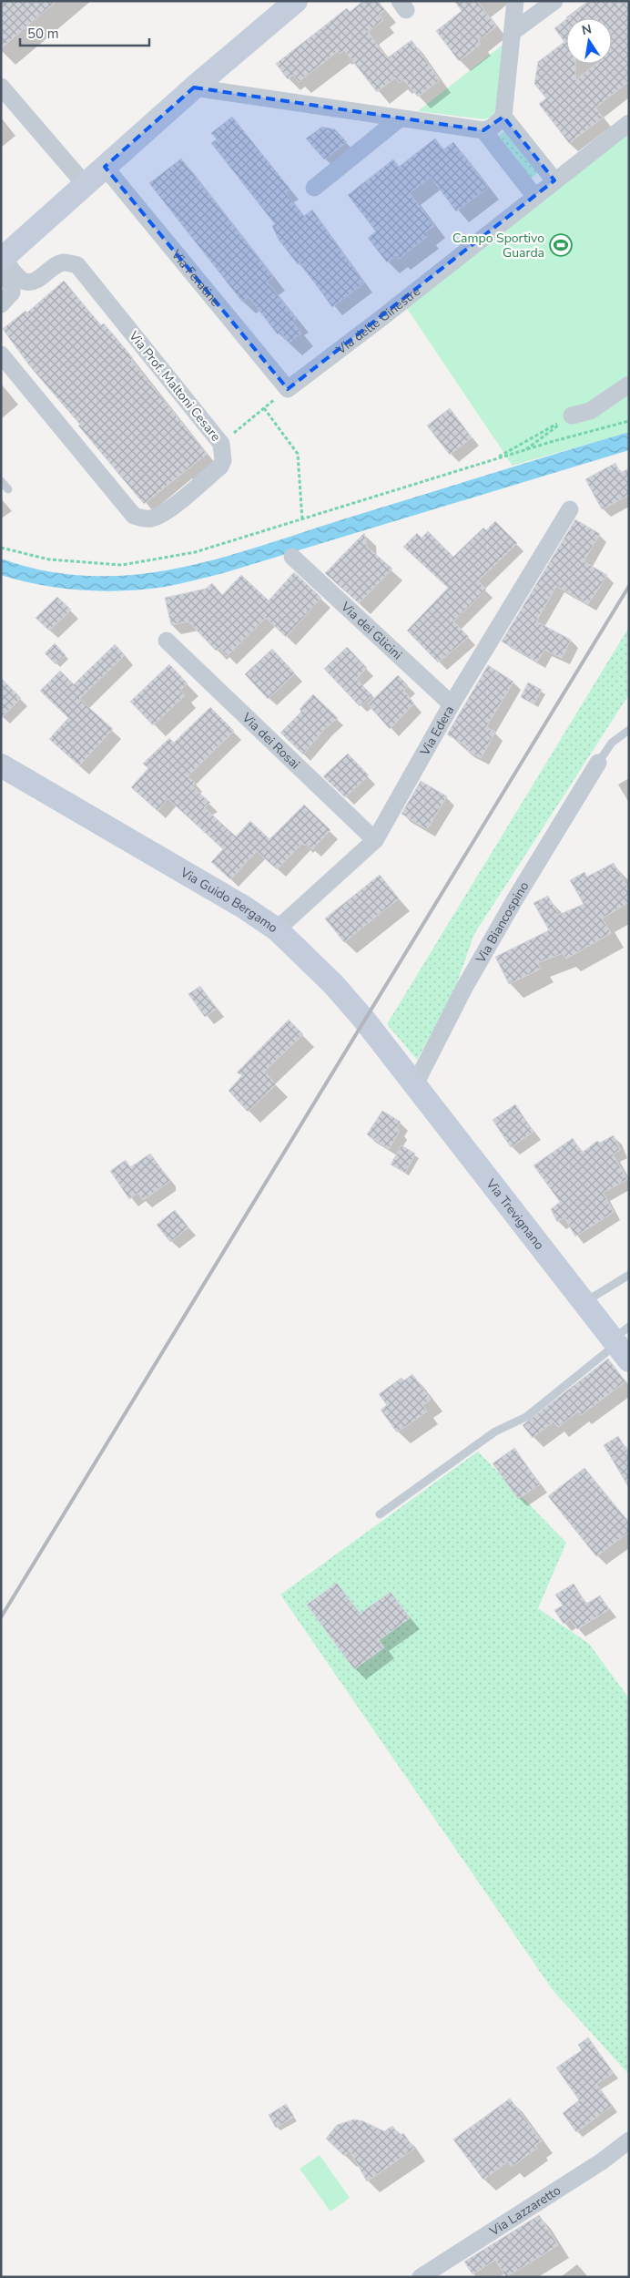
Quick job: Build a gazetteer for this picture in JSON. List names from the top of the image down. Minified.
{"streets":{"main road":["Via Guido Bergamo","Via Trevignano"],"street":["Via Feratine","Via delle Ginestre","Via Prof. Maltoni Cesare","Via dei Glicini","Via Edera","Via dei Rosai","Via Biancospino","Via Lazzaretto"]},"crossings":[["Via Feratine","Via delle Ginestre"],["Via dei Glicini","Via Edera"],["Via Edera","Via dei Rosai"],["Via Edera","Via Guido Bergamo"],["Via Guido Bergamo","Via Biancospino"],["Via Guido Bergamo","Via Trevignano"],["Via Biancospino","Via Trevignano"]],"places":{"sports":["Campo Sportivo Guarda"]},"scale_bar":"50 m","north":"top"}
